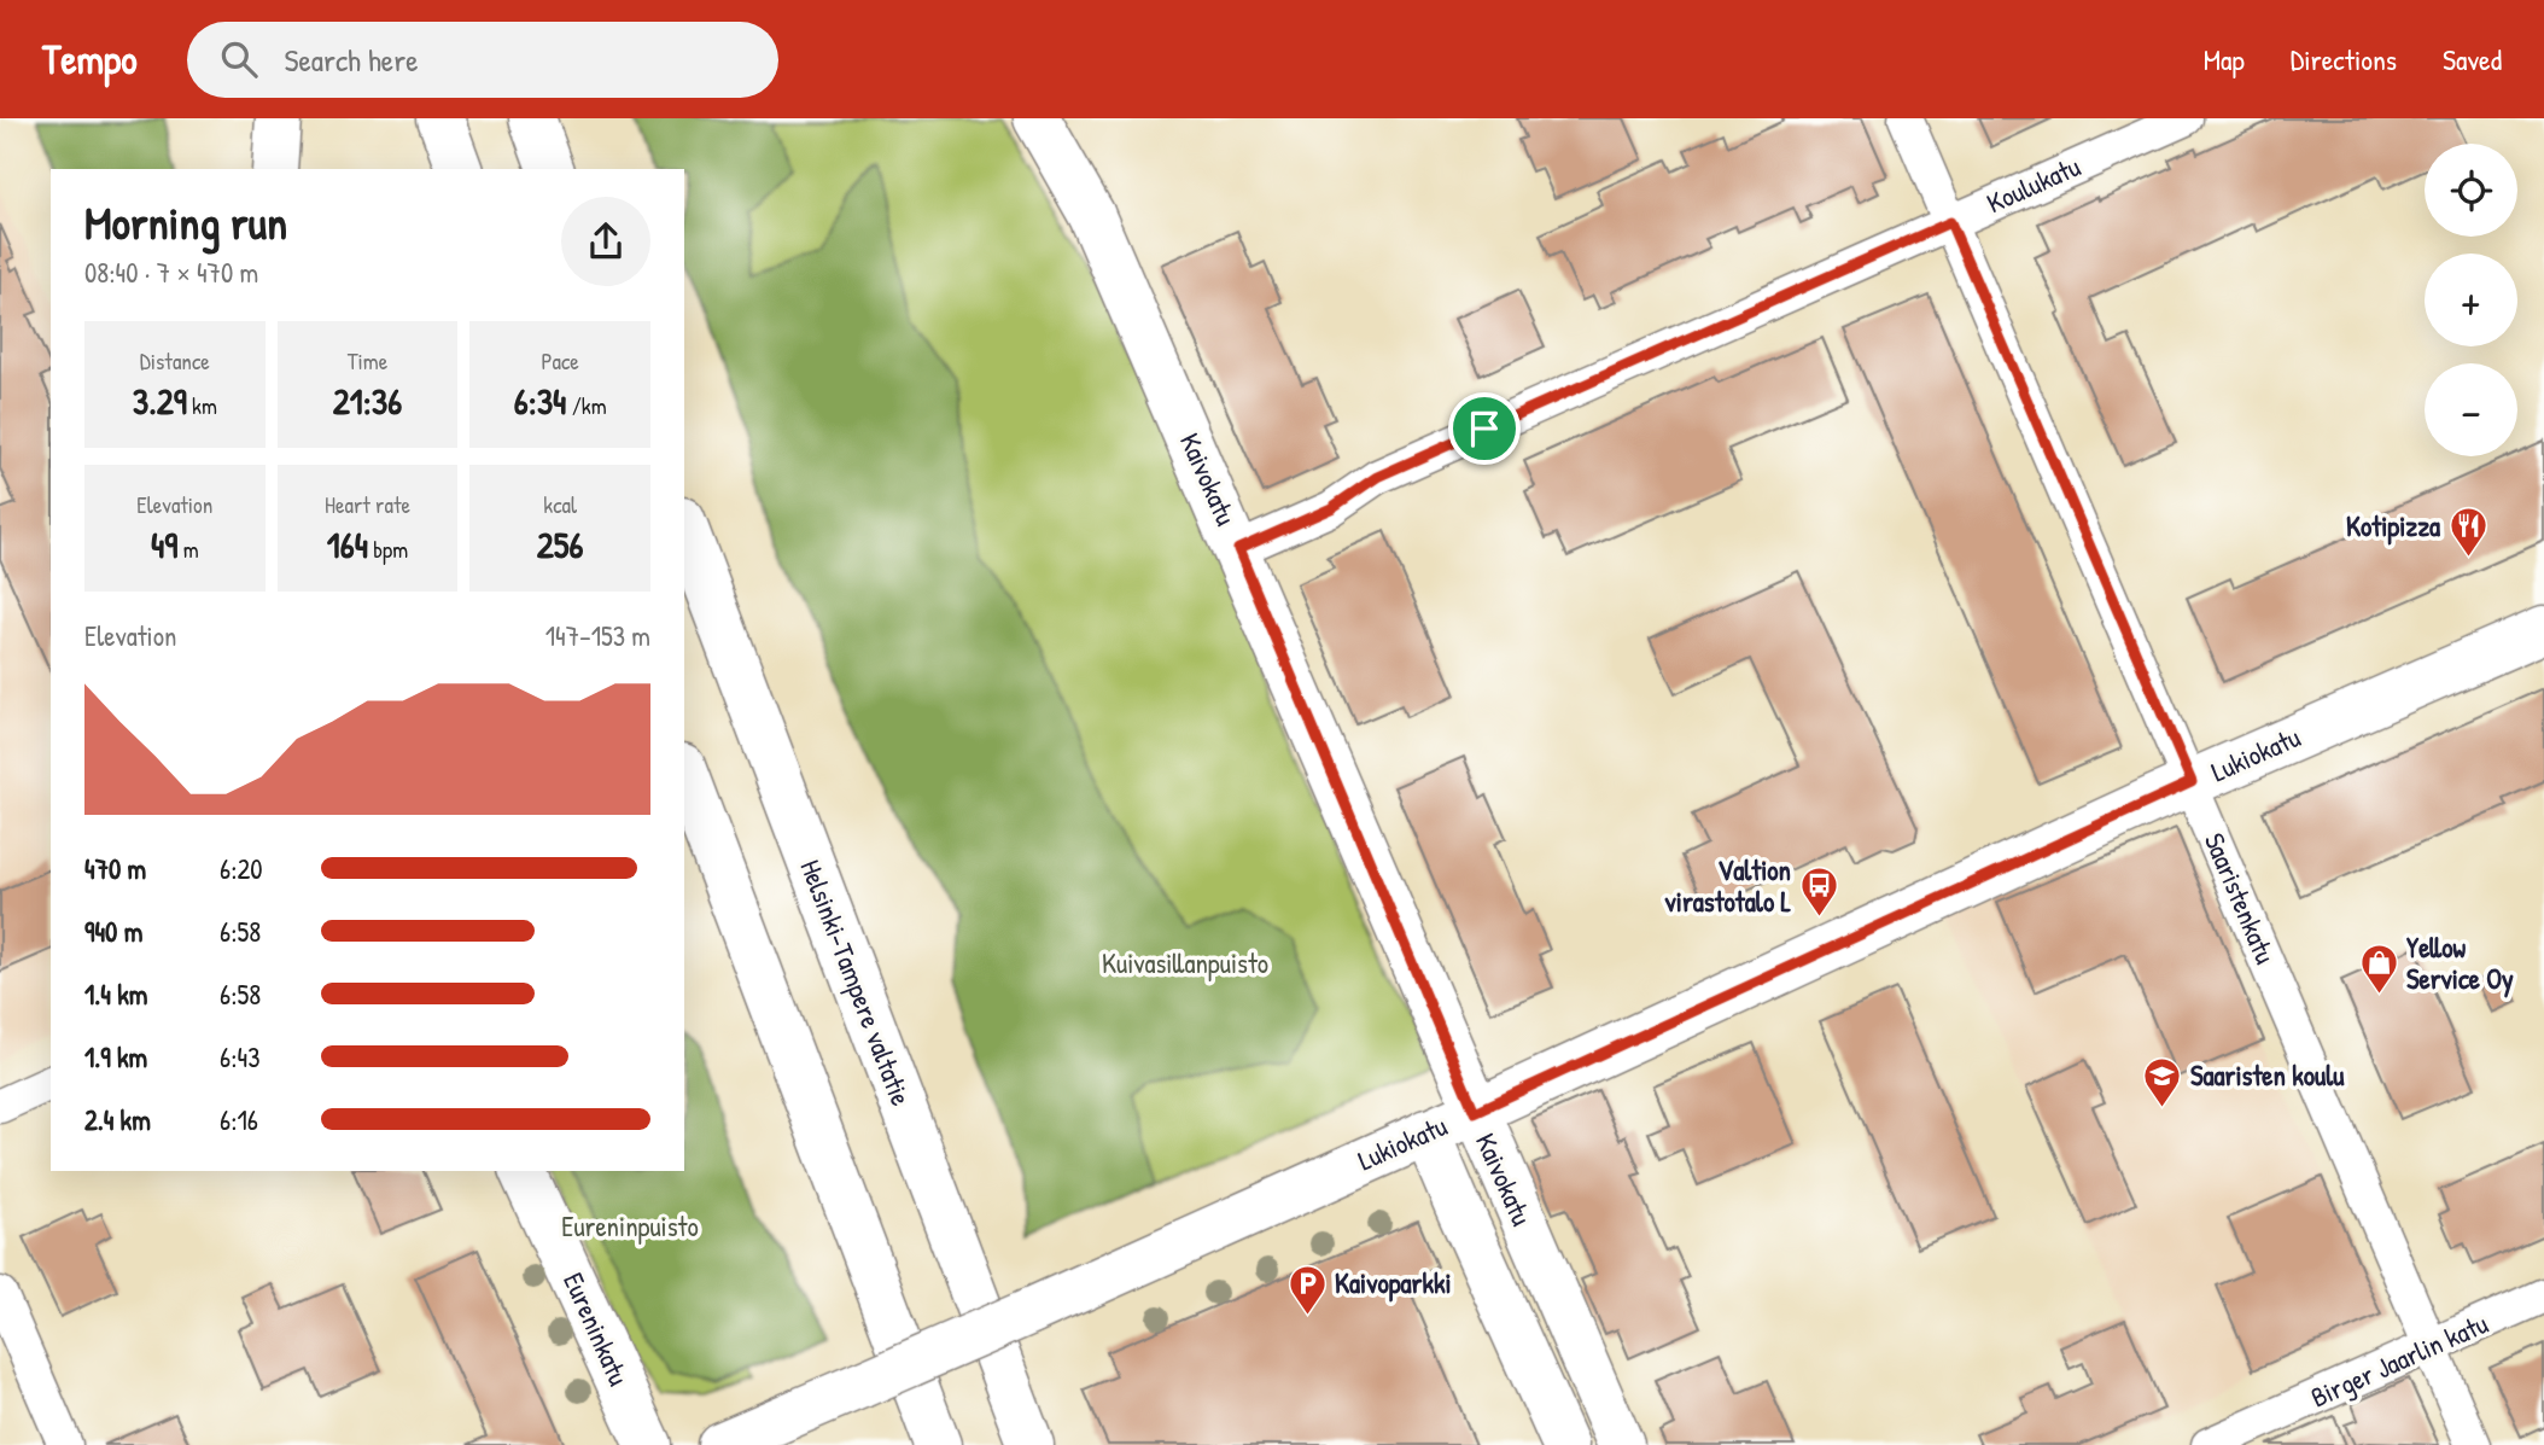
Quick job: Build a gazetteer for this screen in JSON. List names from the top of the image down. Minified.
{"streets":{"main road":["Kaivokatu","Lukiokatu","Helsinki-Tampere valtatie","Eureninkatu"],"street":["Koulukatu","Saaristenkatu","Birger Jaarlin katu"]},"crossings":[["Koulukatu","Kaivokatu"],["Koulukatu","Saaristenkatu"],["Kaivokatu","Lukiokatu"],["Lukiokatu","Saaristenkatu"],["Saaristenkatu","Birger Jaarlin katu"]],"parks":["Kuivasillanpuisto","Eureninpuisto"],"places":{"restaurant":["Kotipizza"],"bus stop":["Valtion virastotalo L"],"shop":["Yellow Service Oy"],"school or university":["Saaristen koulu"],"parking":["Kaivoparkki"]},"page":{"header":"Tempo","search":"Search here","nav":["Map","Directions","Saved"],"map_buttons":["+","−"],"heading":["Morning run","08:40 · 7 × 470 m"],"stats":[["Distance","3.29 km"],["Time","21:36"],["Pace","6:34 /km"],["Elevation","49 m"],["Heart rate","164 bpm"],["kcal","256"]],"chart":["Elevation","147–153 m"],"list":[{"name":"470 m","note":"6:20"},{"name":"940 m","note":"6:58"},{"name":"1.4 km","note":"6:58"},{"name":"1.9 km","note":"6:43"},{"name":"2.4 km","note":"6:16"}]}}
